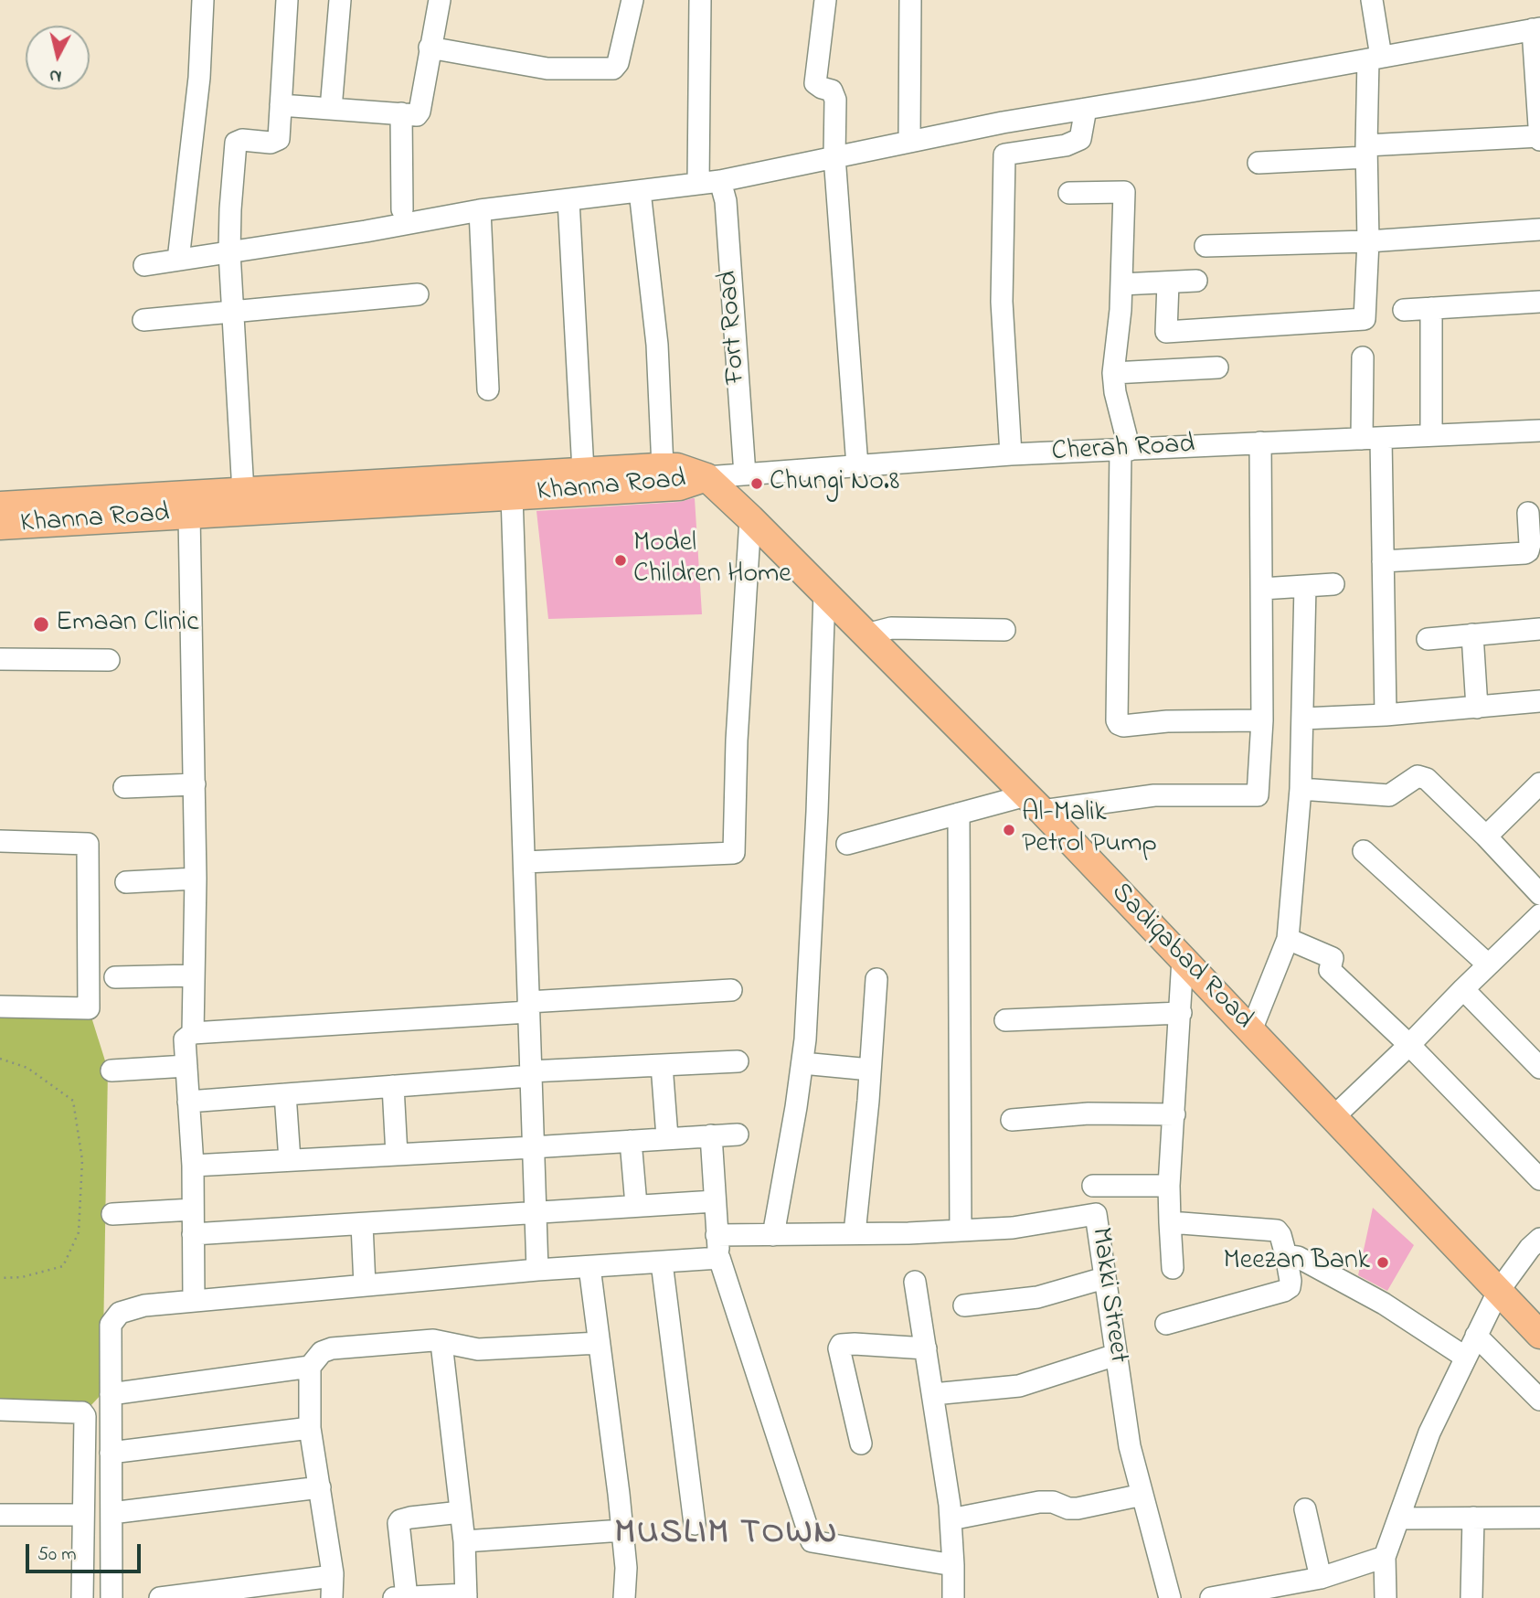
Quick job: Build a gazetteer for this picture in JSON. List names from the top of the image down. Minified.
{"streets":{"main road":["Khanna Road","Sadiqabad Road"],"street":["Fort Road","Cherah Road","Makki Street"]},"crossings":[["Fort Road","Cherah Road"],["Cherah Road","Khanna Road"],["Cherah Road","Sadiqabad Road"],["Khanna Road","Sadiqabad Road"]],"districts":["MUSLIM TOWN"],"places":["Chungi No.8","Model Children Home","Emaan Clinic","Al-Malik Petrol Pump","Meezan Bank"],"scale_bar":"50 m","north":"bottom"}
